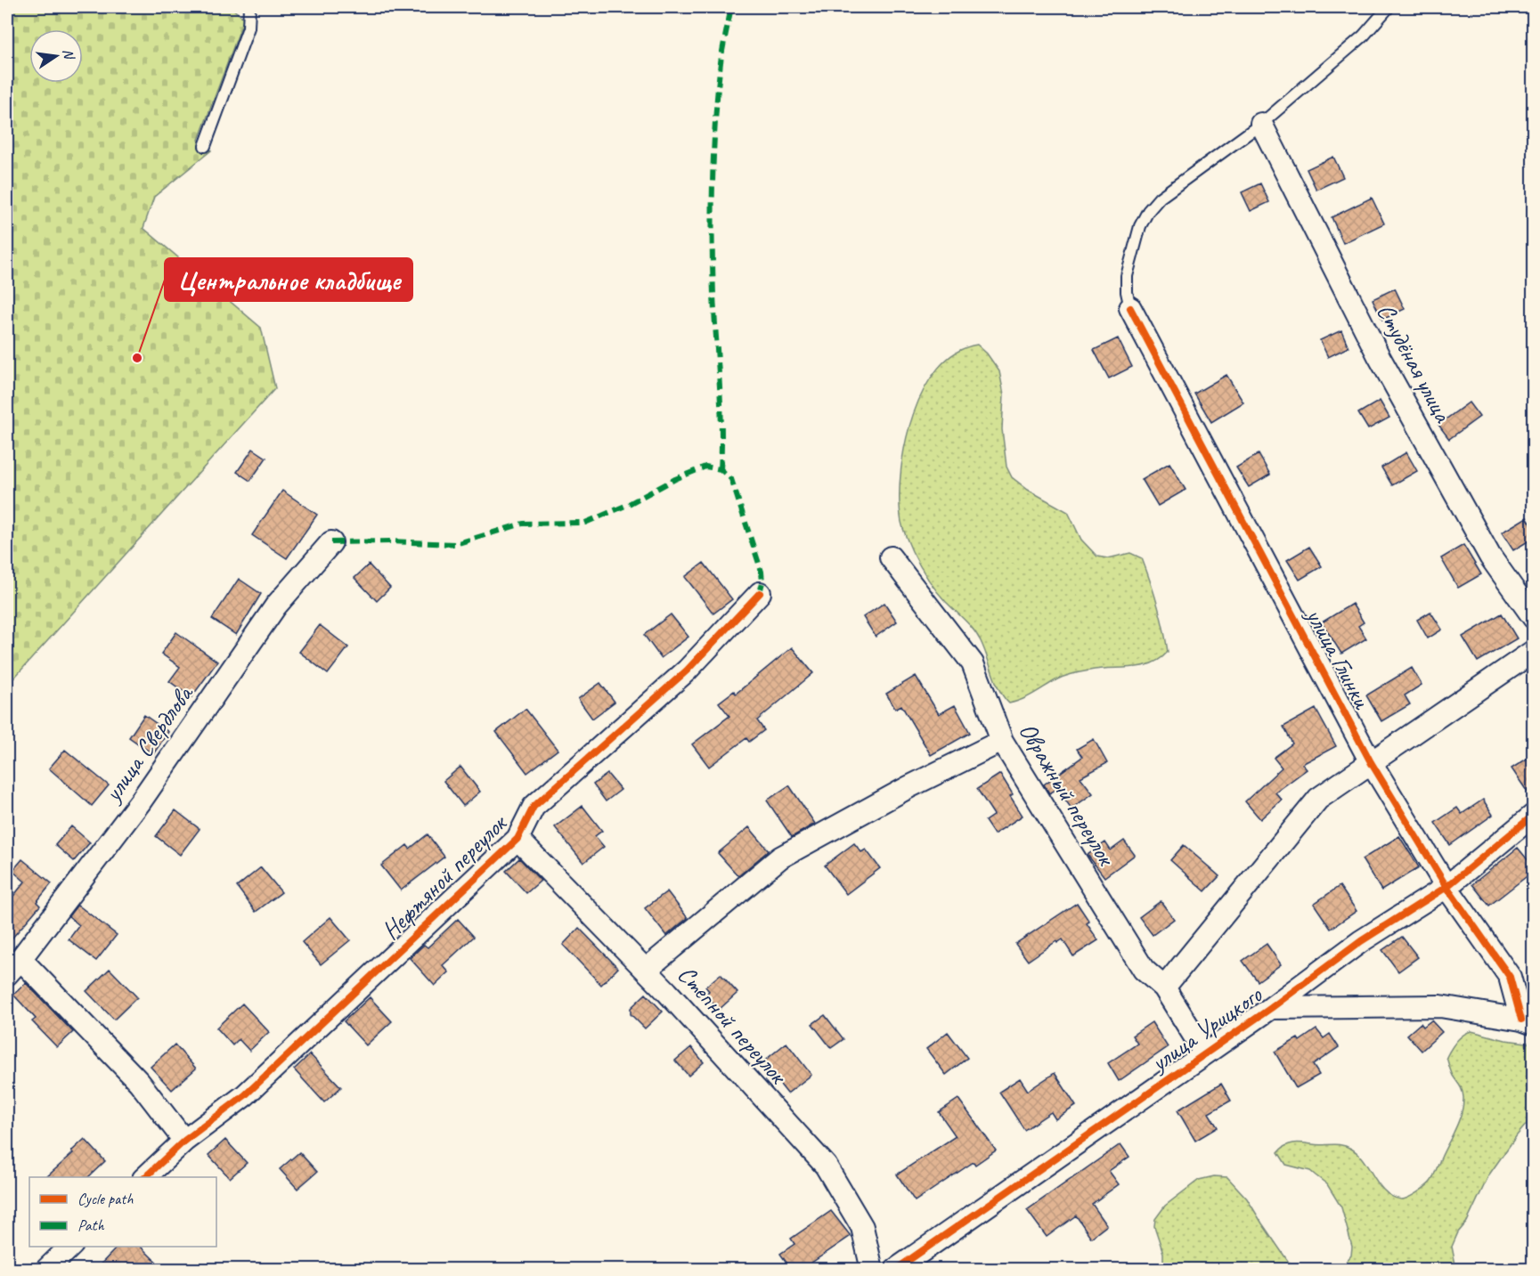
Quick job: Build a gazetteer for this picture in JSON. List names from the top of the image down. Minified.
{"streets":{"street":["Студёная улица","улица Глинки","улица Свердлова","Овражный переулок","Нефтяной переулок","Степной переулок","улица Урицкого"]},"crossings":[["улица Глинки","улица Урицкого"],["Овражный переулок","улица Урицкого"],["Нефтяной переулок","Степной переулок"]],"places":["Центральное кладбище"],"legend":["Cycle path","Path"],"north":"right"}
